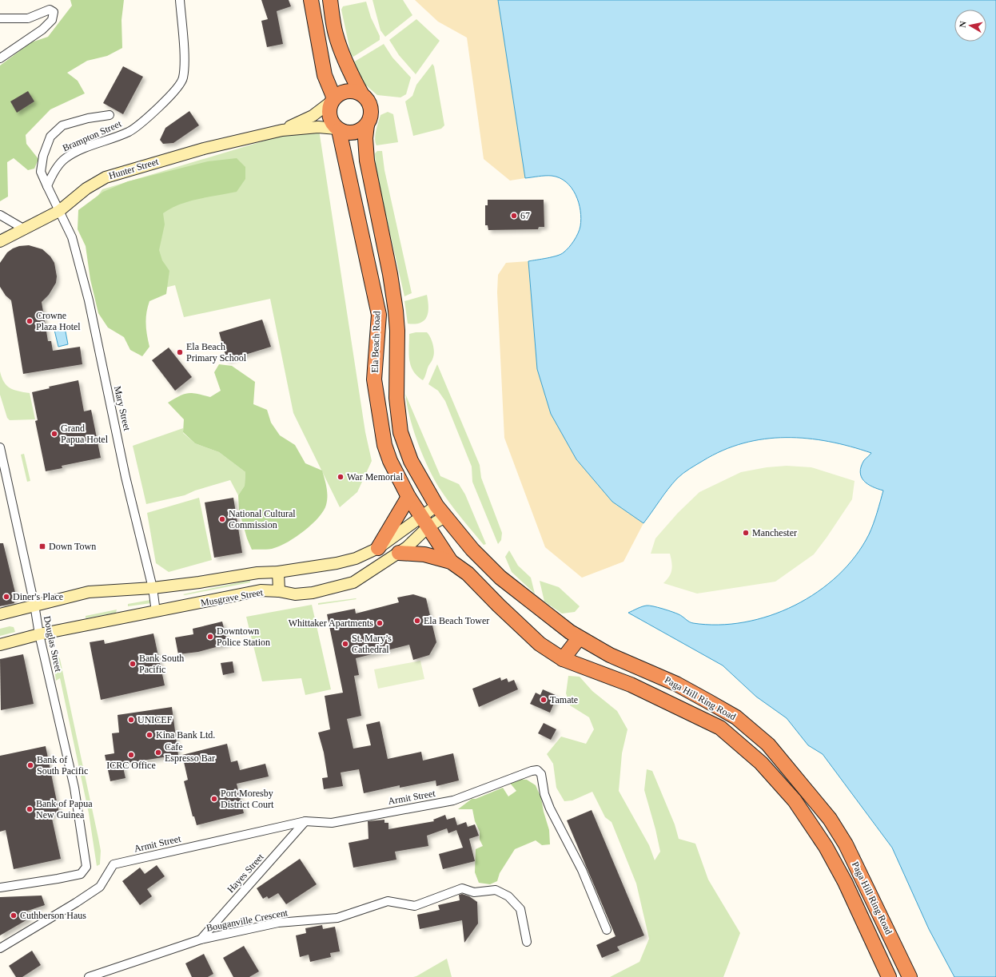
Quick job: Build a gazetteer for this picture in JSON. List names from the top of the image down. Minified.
{"streets":{"highway":["Ela Beach Road","Paga Hill Ring Road"],"street":["Brampton Street","Hunter Street","Mary Street","Musgrave Street","Douglas Street","Armit Street","Hayes Street","Bouganville Crescent"]},"crossings":[["Hunter Street","Ela Beach Road"],["Hunter Street","Mary Street"],["Ela Beach Road","Musgrave Street"],["Ela Beach Road","Paga Hill Ring Road"],["Mary Street","Musgrave Street"],["Musgrave Street","Douglas Street"],["Musgrave Street","Paga Hill Ring Road"],["Armit Street","Hayes Street"],["Hayes Street","Bouganville Crescent"]],"places":{"other":["67","Crowne Plaza Hotel","Ela Beach Primary School","Grand Papua Hotel","War Memorial","National Cultural Commission","Manchester","Diner's Place","Ela Beach Tower","Whittaker Apartments","Downtown Police Station","St. Mary’s Cathedral","Bank South Pacific","Tamate","UNICEF","Kina Bank Ltd.","Cafe Espresso Bar","ICRC Office","Bank of South Pacific","Port Moresby District Court","Bank of Papua New Guinea","Cuthberson Haus"],"transit":["Down Town"]},"north":"left"}
